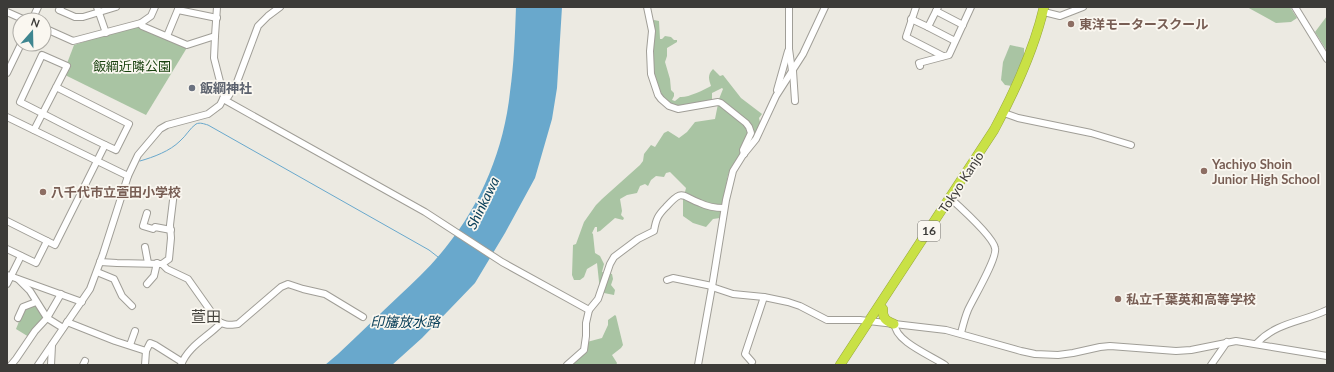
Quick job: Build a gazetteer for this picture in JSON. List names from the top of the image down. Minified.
{"streets":{"highway":["Tokyo Kanjo","16"]},"districts":["萱田"],"water":["Shinkawa","印旛放水路"],"parks":["飯綱近隣公園"],"places":["東洋モータースクール","飯綱神社","Yachiyo Shoin Junior High School","八千代市立萱田小学校","私立千葉英和高等学校"],"north":"top"}
